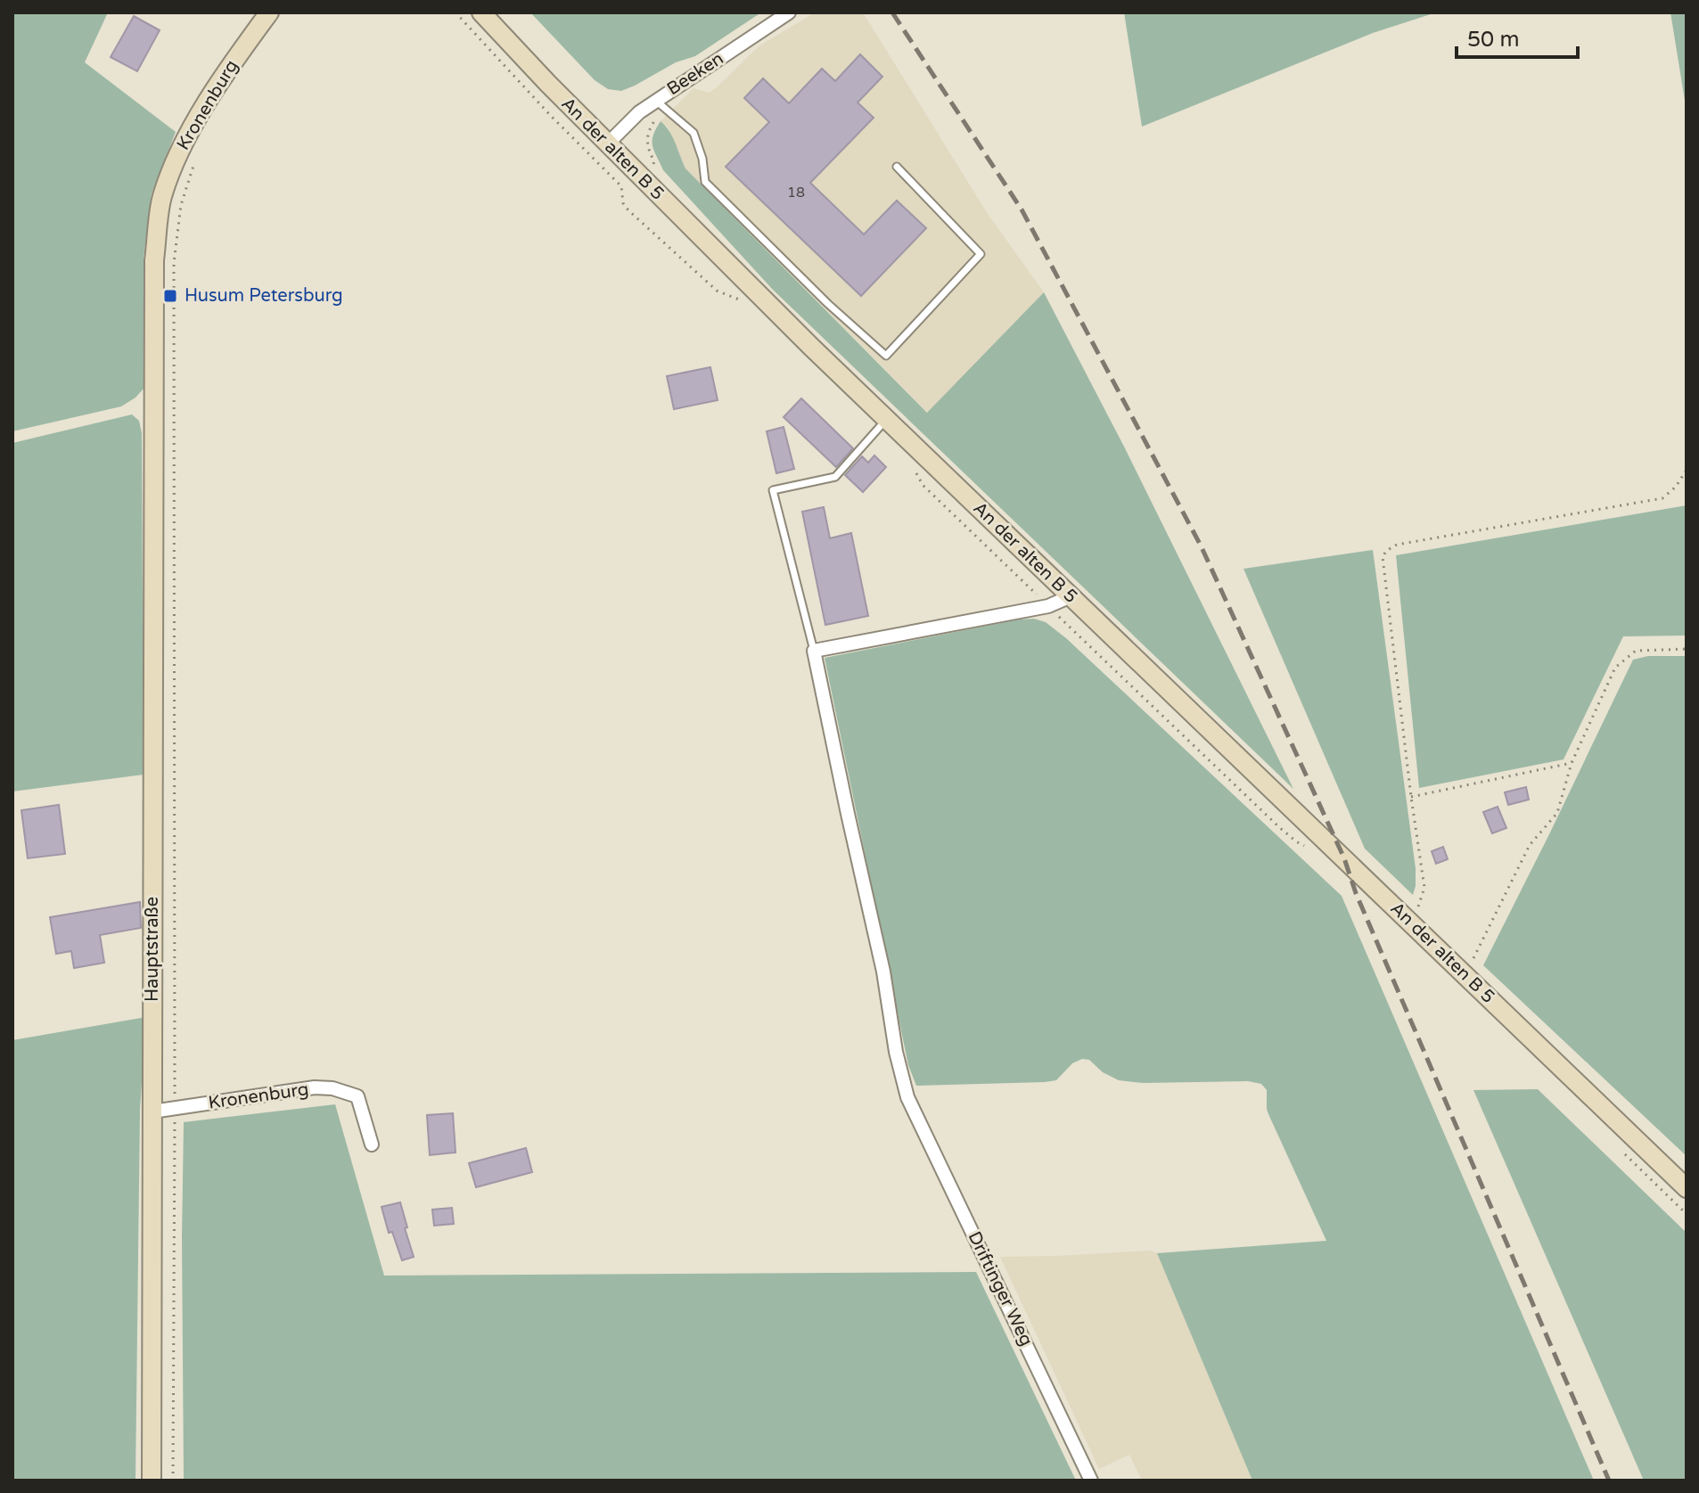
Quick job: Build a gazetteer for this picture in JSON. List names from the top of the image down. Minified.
{"streets":{"main road":["Kronenburg","An der alten B 5","Hauptstraße"],"street":["Beeken","Driftinger Weg"]},"crossings":[["Beeken","An der alten B 5"],["Kronenburg","Hauptstraße"]],"places":{"transit":["Husum Petersburg"]},"house_numbers":["18"],"scale_bar":"50 m"}
